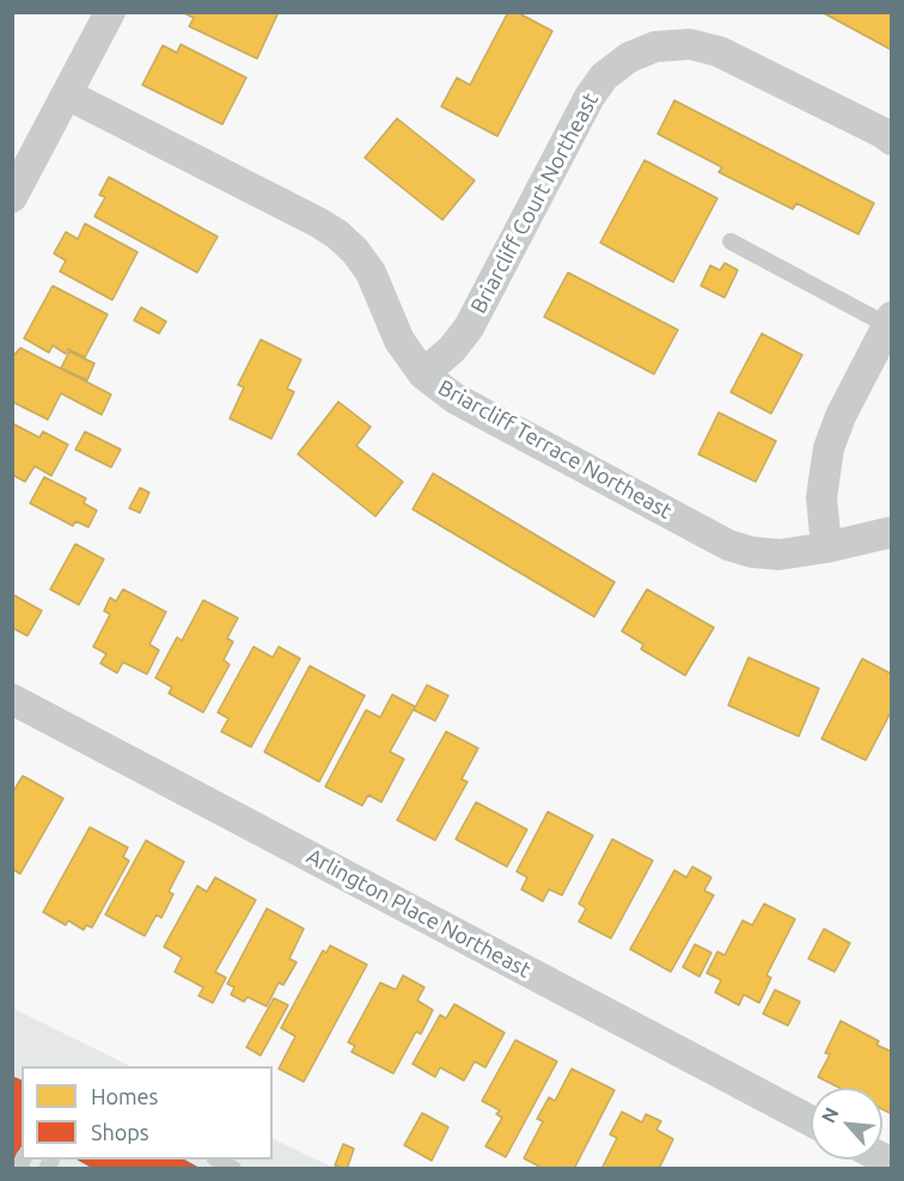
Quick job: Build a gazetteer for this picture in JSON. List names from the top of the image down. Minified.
{"streets":{"street":["Briarcliff Court Northeast","Briarcliff Terrace Northeast","Arlington Place Northeast"]},"crossings":[["Briarcliff Court Northeast","Briarcliff Terrace Northeast"]],"legend":["Homes","Shops"],"north":"top left"}
